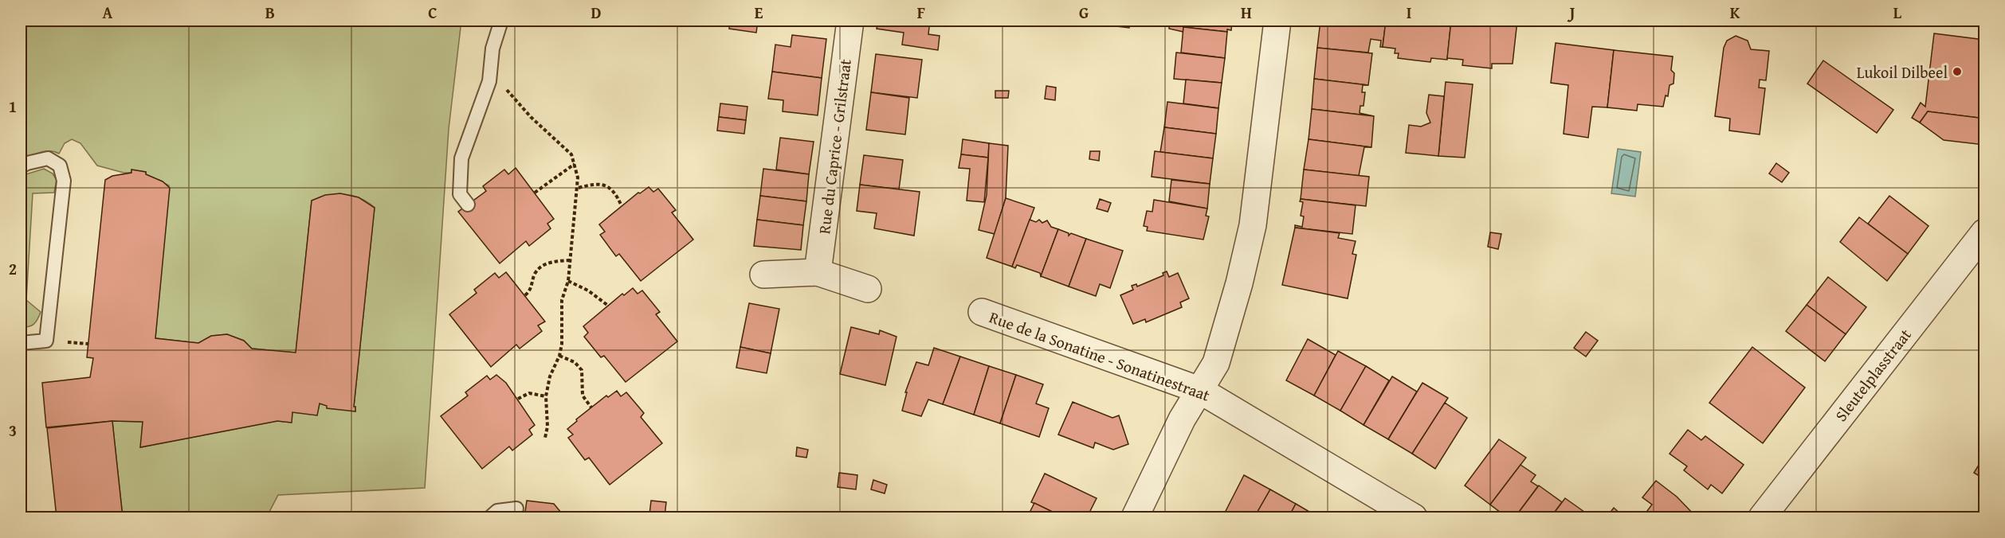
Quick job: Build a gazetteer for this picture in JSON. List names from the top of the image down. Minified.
{"streets":{"street":["Rue du Caprice - Grilstraat","Rue de la Sonatine - Sonatinestraat","Sleutelplasstraat"]},"places":["Lukoil Dilbeel"],"grid":{"columns":["A","B","C","D","E","F","G","H","I","J","K","L"],"rows":["1","2","3"]}}
